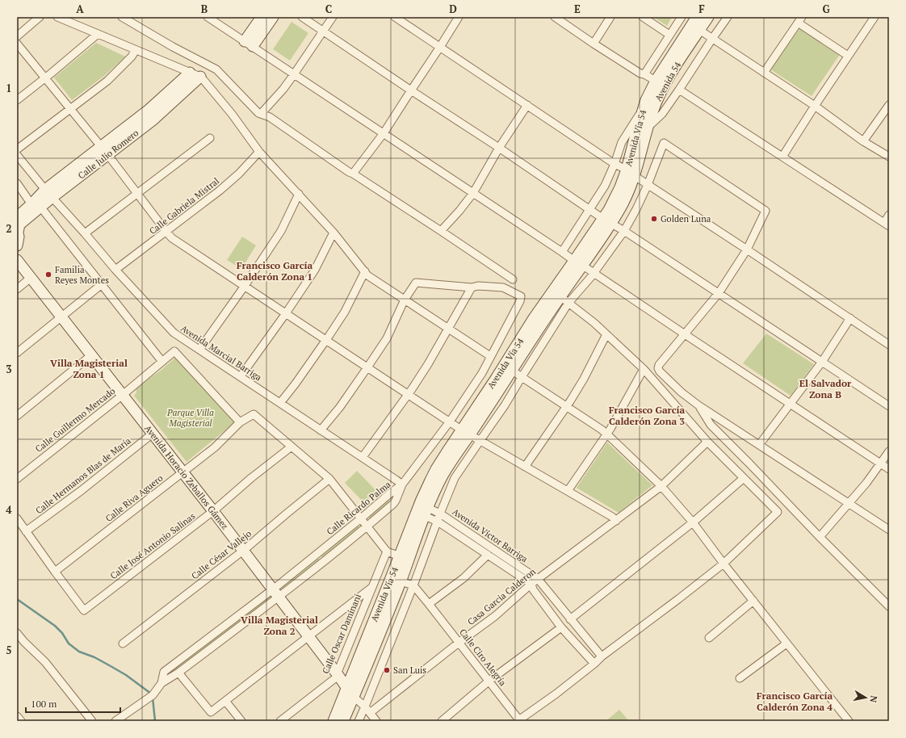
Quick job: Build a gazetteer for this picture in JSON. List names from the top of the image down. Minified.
{"streets":{"main road":["Avenida 54","Avenida Vía 54","Calle Julio Romero","Avenida Horacio Zeballos Gámez"],"street":["Calle Gabriela Mistral","Avenida Marcial Barriga","Calle Guillermo Mercado","Calle Hermanos Blas de María","Calle Riva Aguero","Calle Ricardo Palma","Avenida Víctor Barriga","Calle José Antonio Salinas","Calle César Vallejo","Casa Garcia Calderon","Calle Oscar Daminani","Calle Ciro Alegría"]},"crossings":[["Avenida 54","Avenida Vía 54"],["Avenida Vía 54","Avenida Horacio Zeballos Gámez"],["Avenida Vía 54","Avenida Víctor Barriga"],["Avenida Vía 54","Casa Garcia Calderon"],["Avenida Vía 54","Calle Ciro Alegría"],["Calle Julio Romero","Avenida Marcial Barriga"],["Calle Gabriela Mistral","Avenida Marcial Barriga"],["Avenida Marcial Barriga","Calle Ricardo Palma"],["Calle Guillermo Mercado","Avenida Horacio Zeballos Gámez"],["Calle Guillermo Mercado","Calle Riva Aguero"],["Calle Hermanos Blas de María","Avenida Horacio Zeballos Gámez"],["Avenida Horacio Zeballos Gámez","Calle Riva Aguero"],["Avenida Horacio Zeballos Gámez","Calle Ricardo Palma"],["Avenida Horacio Zeballos Gámez","Calle José Antonio Salinas"],["Avenida Horacio Zeballos Gámez","Calle César Vallejo"],["Avenida Horacio Zeballos Gámez","Calle Oscar Daminani"],["Calle Riva Aguero","Calle José Antonio Salinas"],["Avenida Víctor Barriga","Casa Garcia Calderon"],["Casa Garcia Calderon","Calle Ciro Alegría"]],"districts":["Francisco García Calderón Zona 1","Villa Magisterial Zona 1","El Salvador Zona B","Francisco García Calderón Zona 3","Villa Magisterial Zona 2","Francisco García Calderón Zona 4"],"parks":["Parque Villa Magisterial"],"places":["Golden Luna","Familia Reyes Montes","San Luis"],"scale_bar":"100 m","north":"right","grid":{"columns":["A","B","C","D","E","F","G"],"rows":["1","2","3","4","5"]}}
